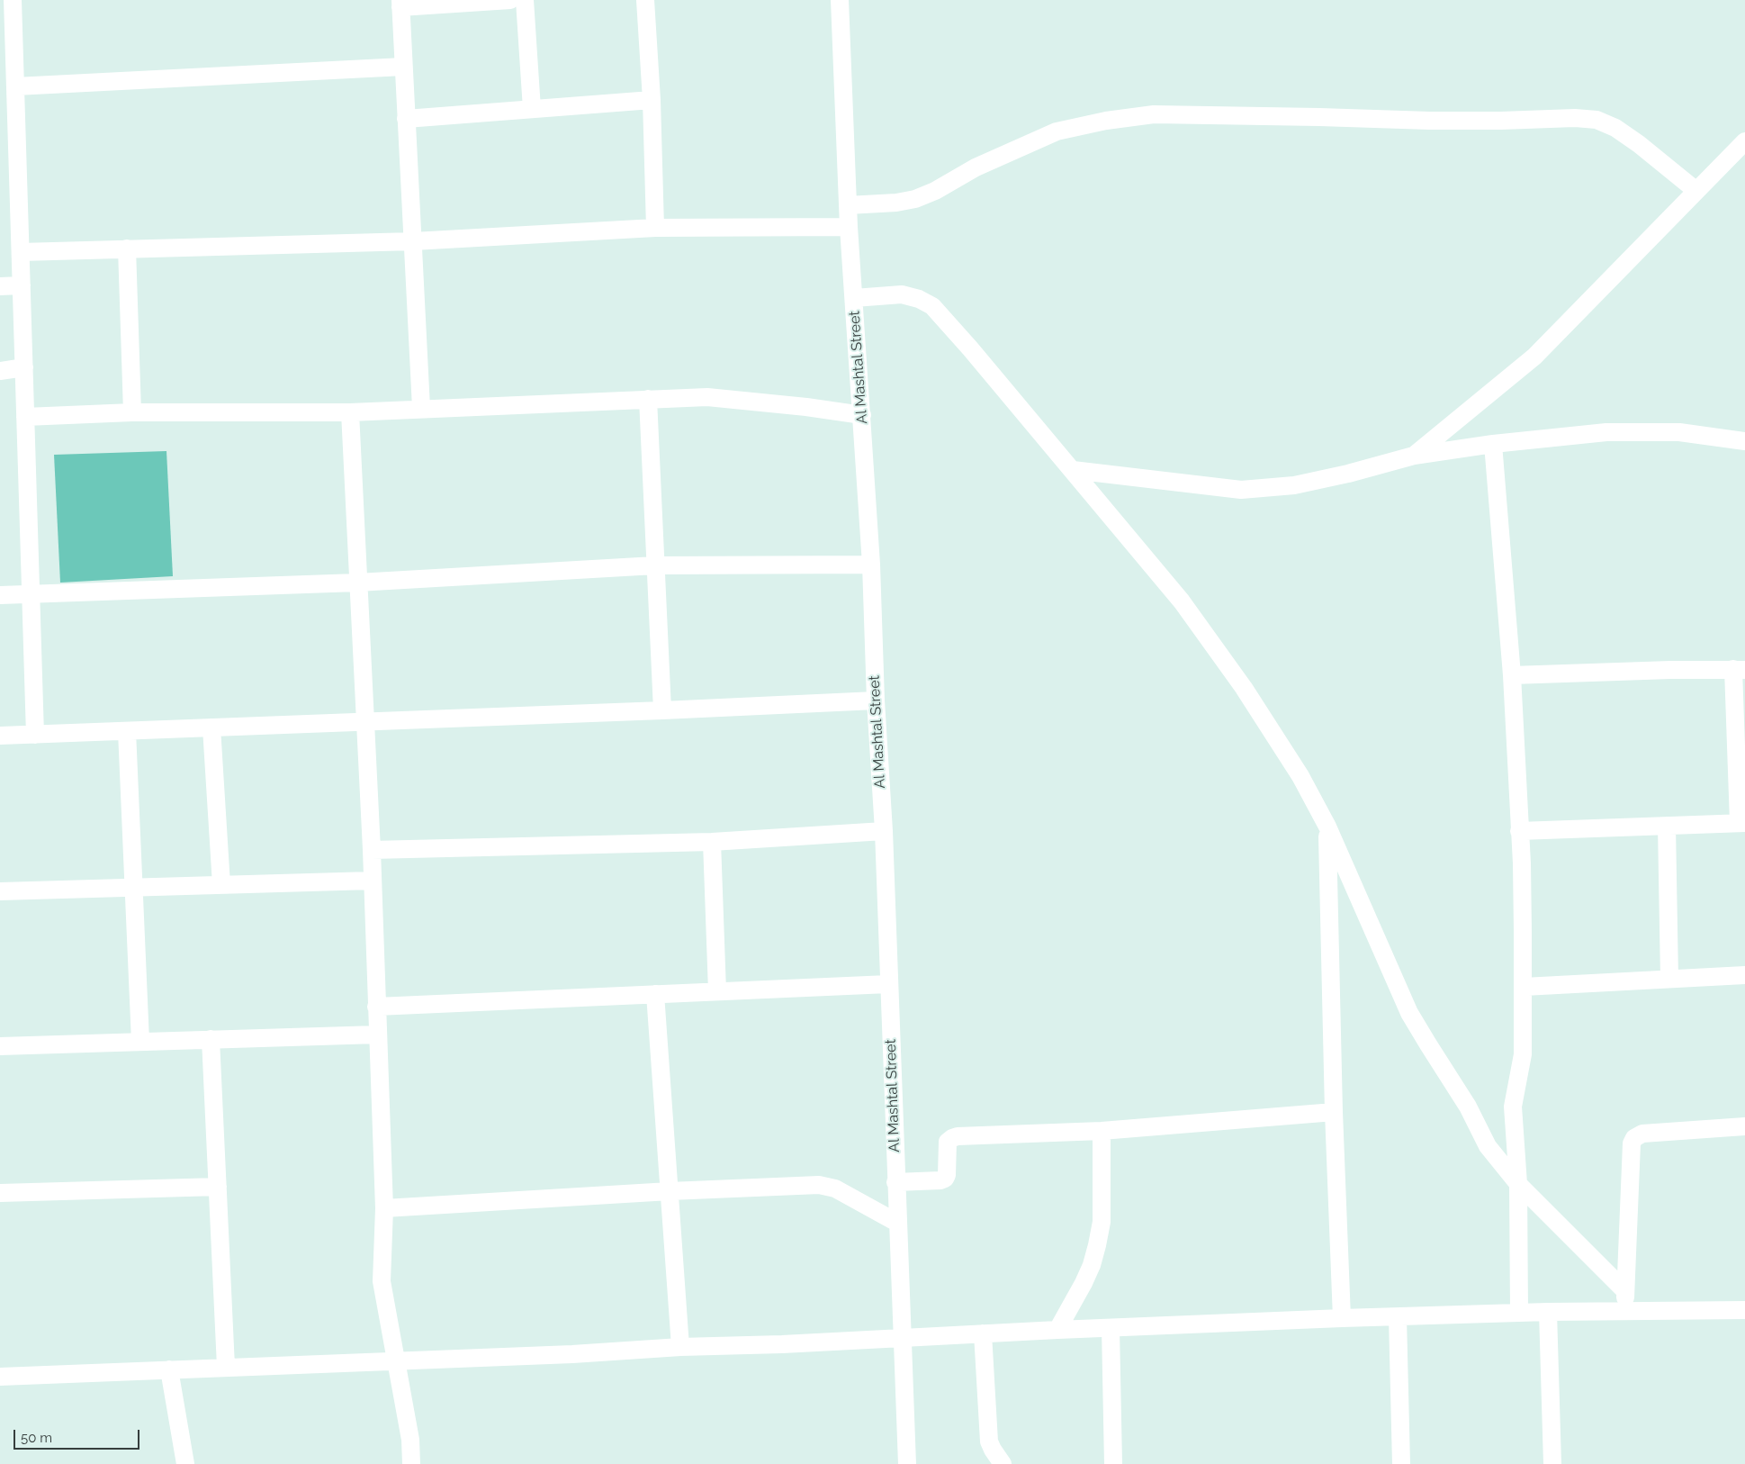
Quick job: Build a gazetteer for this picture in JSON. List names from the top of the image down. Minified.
{"streets":{"street":["Al Mashtal Street"]},"scale_bar":"50 m"}
